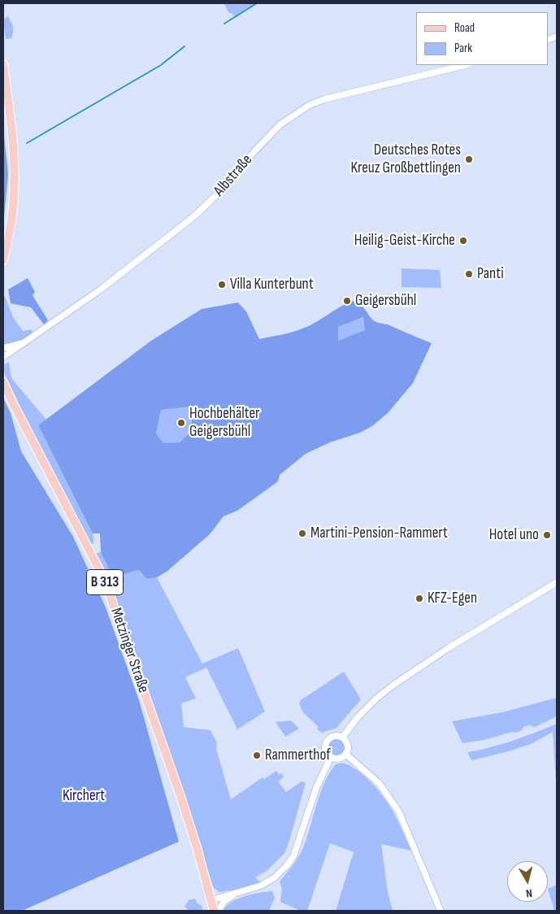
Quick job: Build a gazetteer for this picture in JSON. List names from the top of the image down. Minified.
{"streets":{"main road":["B 313","Metzinger Straße"],"street":["Albstraße"]},"parks":["Kirchert"],"places":["Deutsches Rotes Kreuz Großbettlingen","Heilig-Geist-Kirche","Panti","Villa Kunterbunt","Geigersbühl","Hochbehälter Geigersbühl","Martini-Pension-Rammert","Hotel uno","KFZ-Egen","Rammerthof"],"legend":["Road","Park"],"north":"bottom"}
